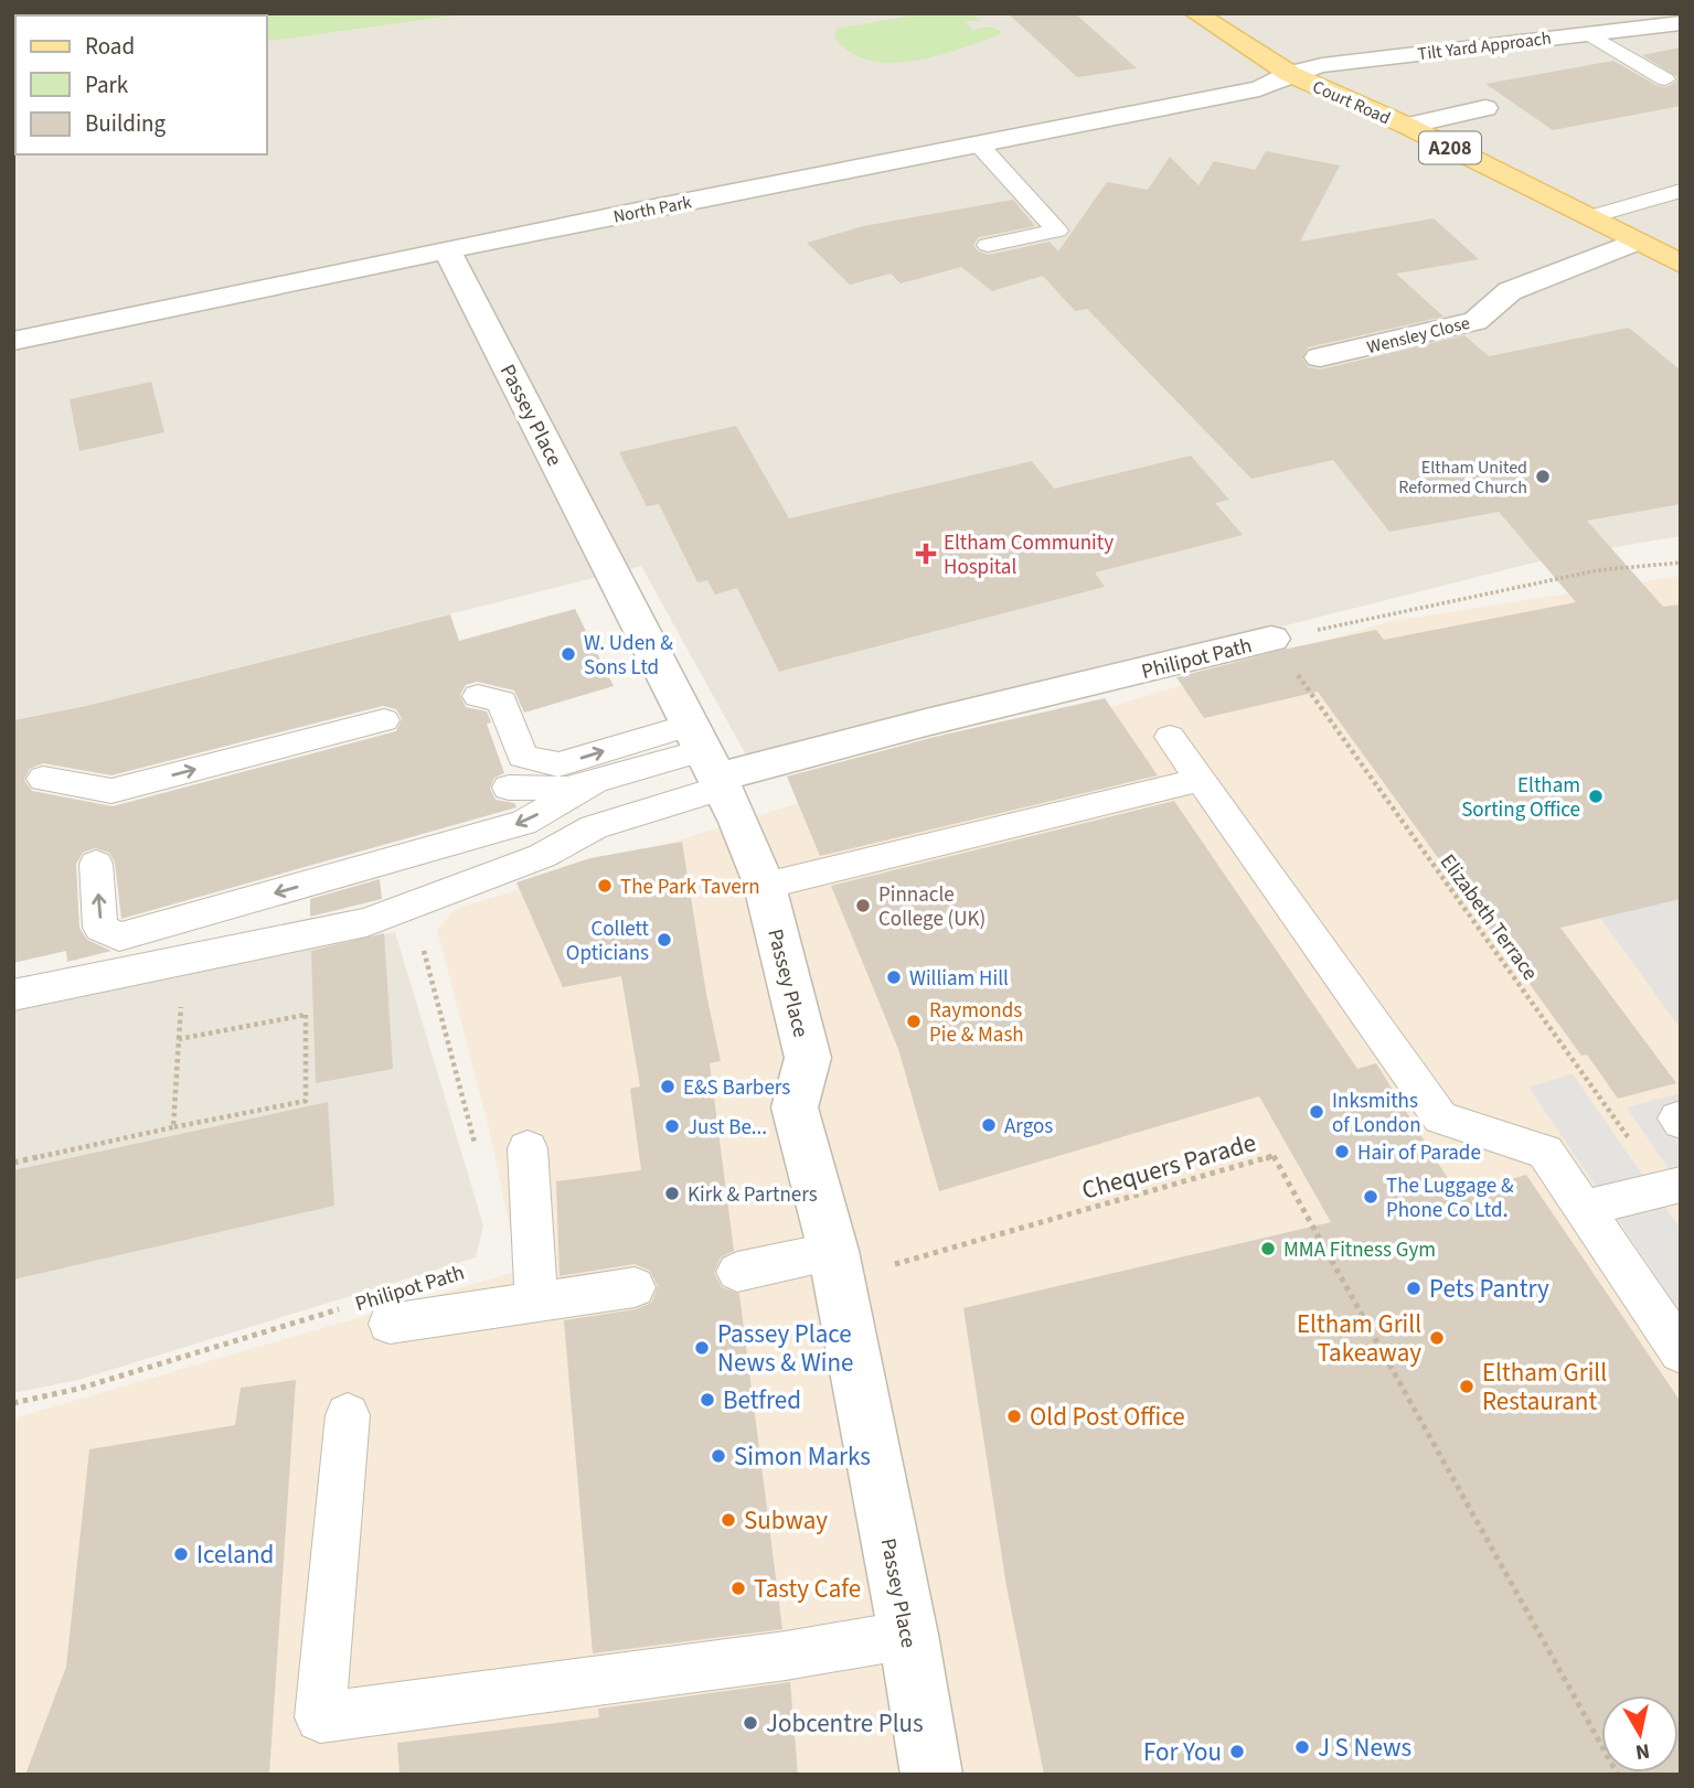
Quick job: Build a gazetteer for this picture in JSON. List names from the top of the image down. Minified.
{"streets":{"main road":["Court Road","A208"],"street":["Tilt Yard Approach","North Park","Wensley Close","Passey Place","Philipot Path"],"path":["Elizabeth Terrace","Chequers Parade"]},"crossings":[["Tilt Yard Approach","Court Road"],["Tilt Yard Approach","North Park"],["Court Road","North Park"],["Court Road","Wensley Close"],["North Park","Passey Place"],["Passey Place","Philipot Path"],["Passey Place","Chequers Parade"],["Philipot Path","Elizabeth Terrace"]],"places":{"other":["Eltham United Reformed Church","W. Uden & Sons Ltd","Eltham Sorting Office","The Park Tavern","Pinnacle College (UK)","Collett Opticians","William Hill","Raymonds Pie & Mash","E&S Barbers","Inksmiths of London","Argos","Just Be...","Hair of Parade","Kirk & Partners","The Luggage & Phone Co Ltd.","MMA Fitness Gym","Pets Pantry","Eltham Grill Takeaway","Passey Place News & Wine","Eltham Grill Restaurant","Betfred","Old Post Office","Simon Marks","Subway","Iceland","Tasty Cafe","Jobcentre Plus","J S News","For You"],"health":["Eltham Community Hospital"]},"legend":["Road","Park","Building"],"north":"bottom"}
